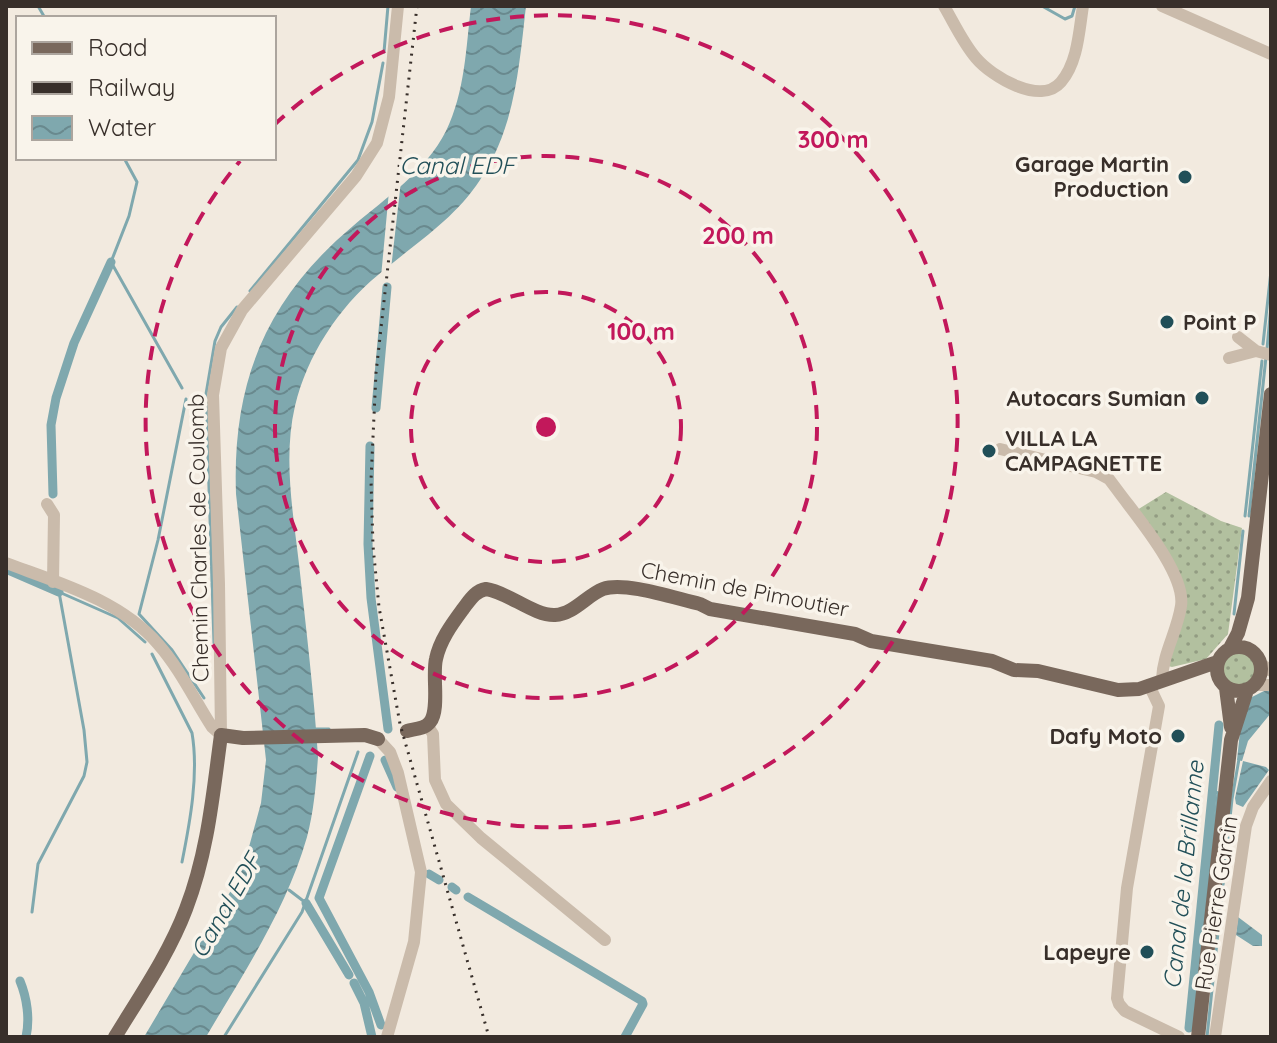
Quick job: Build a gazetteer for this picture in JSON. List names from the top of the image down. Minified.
{"streets":{"main road":["Chemin de Pimoutier"],"street":["Chemin Charles de Coulomb","Rue Pierre Garcin"]},"water":["Canal EDF","Canal de la Brillanne"],"places":["Garage Martin Production","Point P","Autocars Sumian","VILLA LA CAMPAGNETTE","Dafy Moto","Lapeyre"],"legend":["Road","Railway","Water"],"rings":["300 m","200 m","100 m"]}
